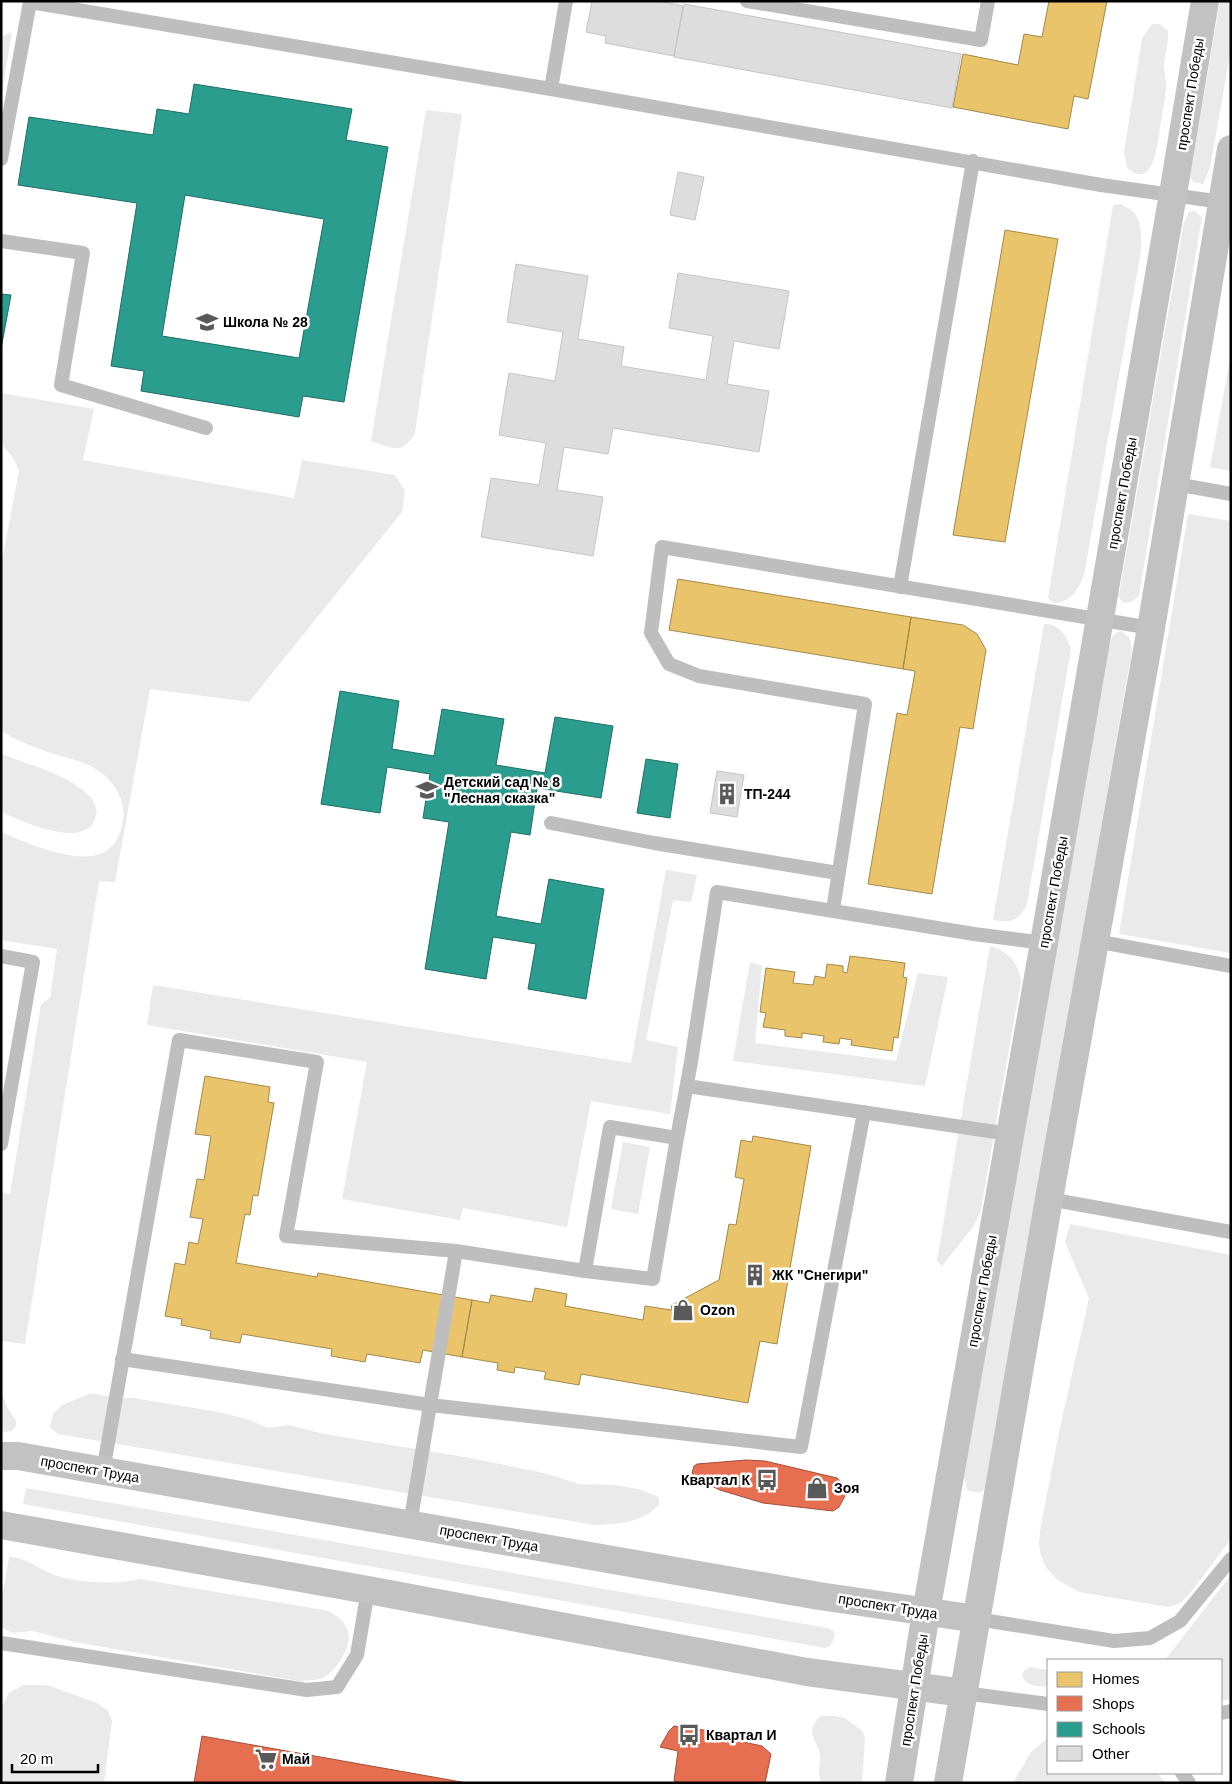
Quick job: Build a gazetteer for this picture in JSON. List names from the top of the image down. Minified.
{"streets":{"main road":["проспект Победы","проспект Труда"]},"crossings":[["проспект Победы","проспект Труда"]],"places":{"school or university":["Школа № 28","Детский сад № 8 \"Лесная сказка\""],"building":["ТП-244","ЖК \"Снегири\""],"shop":["Ozon","Зоя"],"bus stop":["Квартал К","Квартал И"],"supermarket":["Май"]},"legend":["Homes","Shops","Schools","Other"],"scale_bar":"20 m"}
